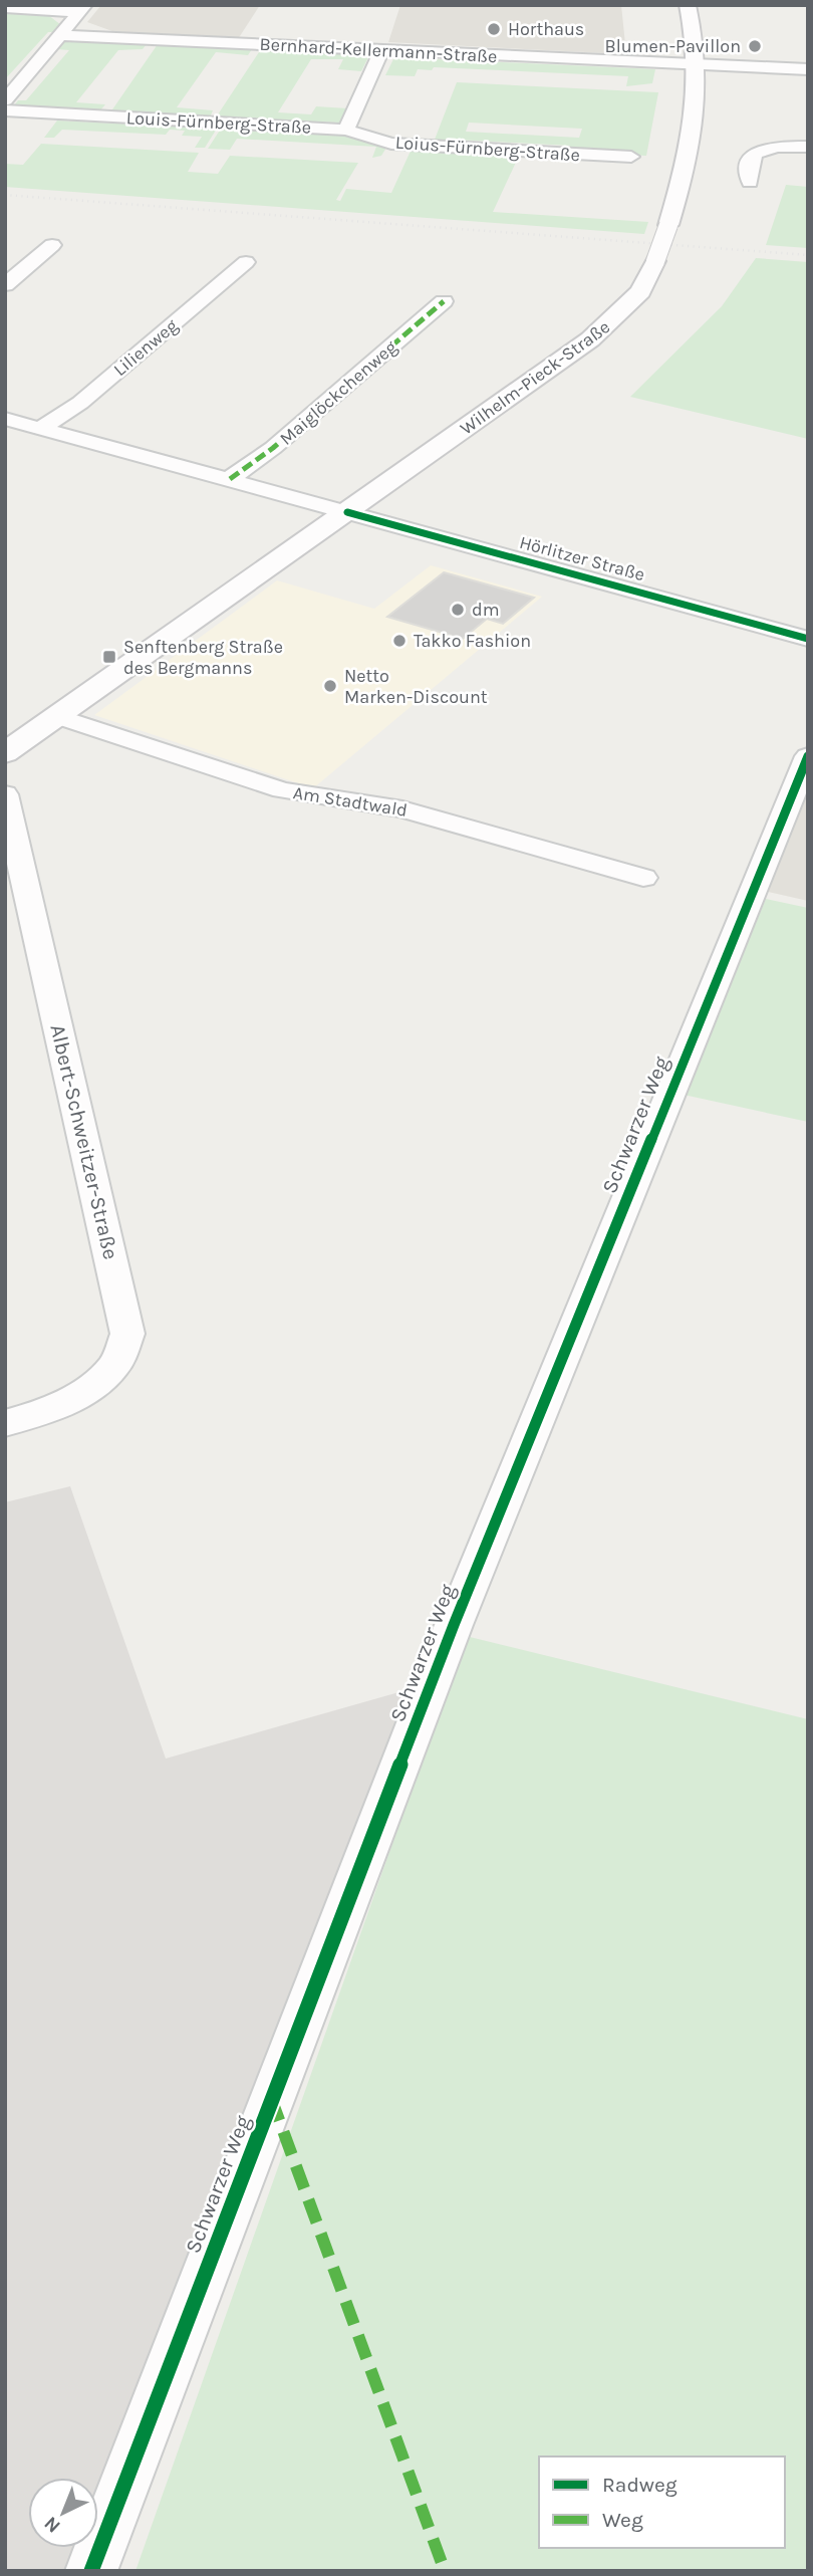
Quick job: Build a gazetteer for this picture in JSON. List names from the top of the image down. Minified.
{"streets":{"main road":["Wilhelm-Pieck-Straße"],"street":["Bernhard-Kellermann-Straße","Louis-Fürnberg-Straße","Loius-Fürnberg-Straße","Lilienweg","Maiglöckchenweg","Hörlitzer Straße","Am Stadtwald","Schwarzer Weg","Albert-Schweitzer-Straße"]},"crossings":[["Bernhard-Kellermann-Straße","Wilhelm-Pieck-Straße"],["Louis-Fürnberg-Straße","Loius-Fürnberg-Straße"],["Lilienweg","Hörlitzer Straße"],["Wilhelm-Pieck-Straße","Hörlitzer Straße"],["Wilhelm-Pieck-Straße","Am Stadtwald"],["Maiglöckchenweg","Hörlitzer Straße"]],"places":{"other":["Horthaus","Blumen-Pavillon","dm","Takko Fashion","Netto Marken-Discount"],"transit":["Senftenberg Straße des Bergmanns"]},"legend":["Radweg","Weg"],"north":"bottom left"}
